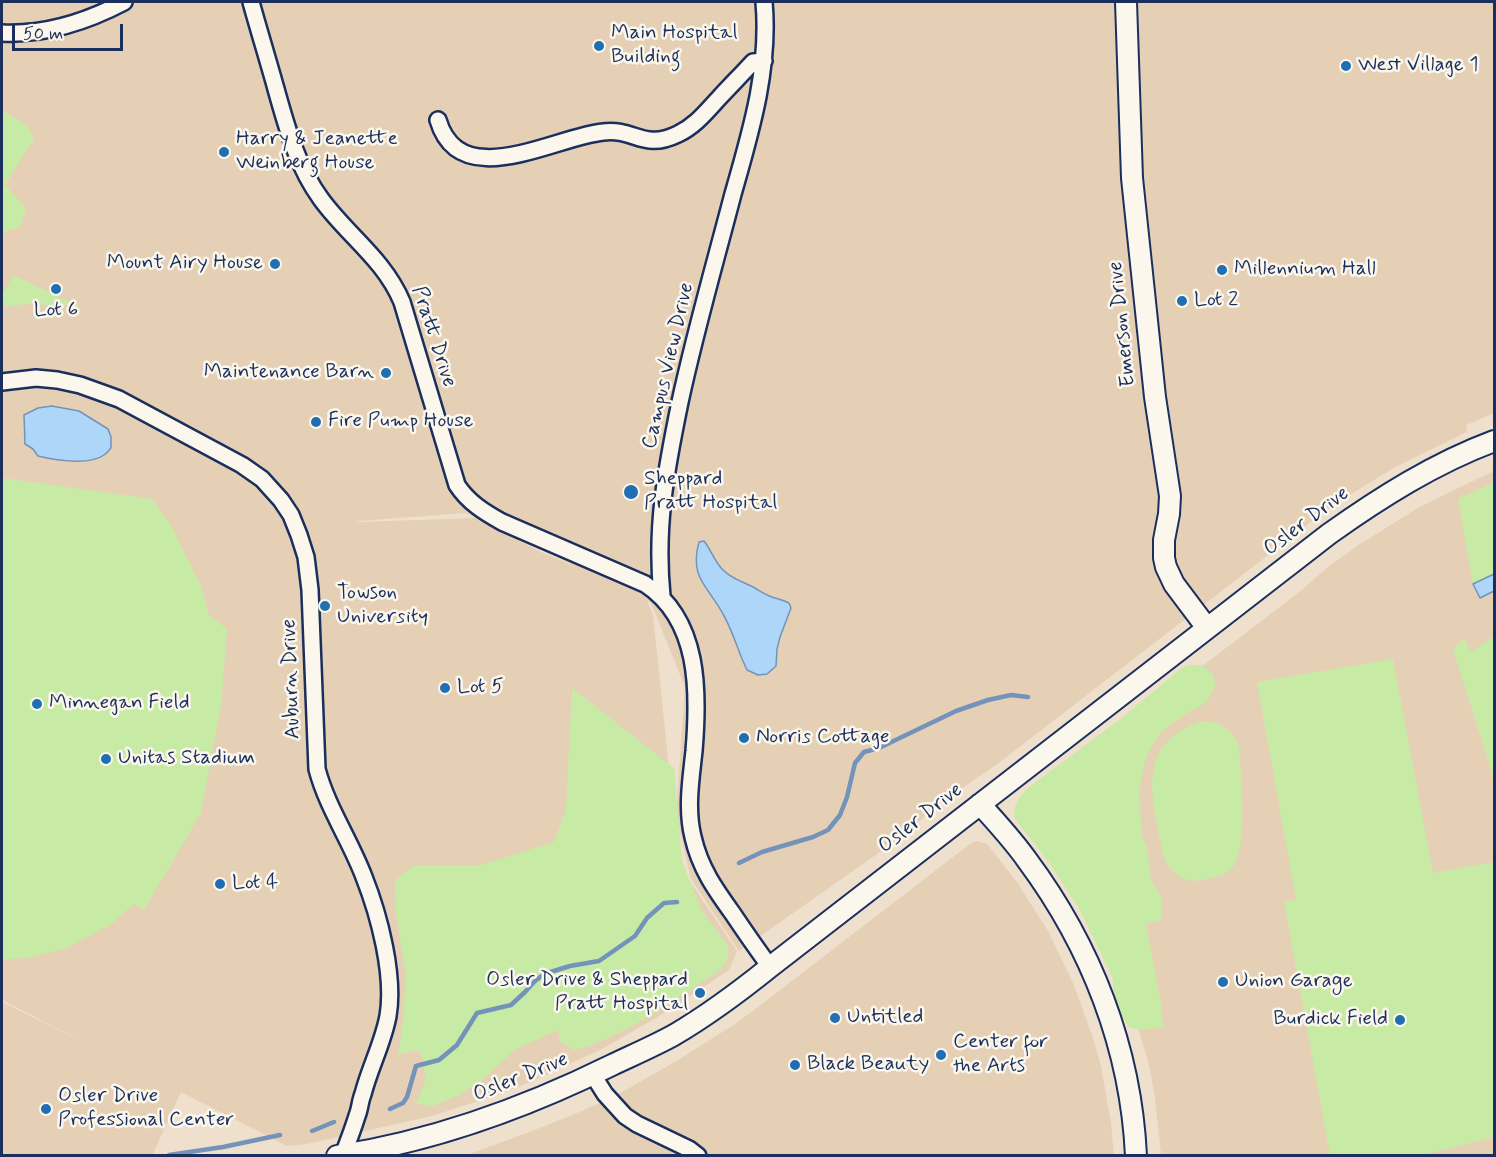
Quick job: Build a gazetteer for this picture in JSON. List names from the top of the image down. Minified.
{"streets":{"street":["Emerson Drive","Pratt Drive","Campus View Drive","Osler Drive","Auburn Drive"]},"crossings":[["Emerson Drive","Osler Drive"],["Pratt Drive","Campus View Drive"],["Campus View Drive","Osler Drive"],["Osler Drive","Auburn Drive"]],"places":["Main Hospital Building","West Village 1","Harry & Jeanette Weinberg House","Mount Airy House","Millennium Hall","Lot 6","Lot 2","Maintenance Barn","Fire Pump House","Sheppard Pratt Hospital","Towson University","Lot 5","Minnegan Field","Norris Cottage","Unitas Stadium","Lot 4","Union Garage","Osler Drive & Sheppard Pratt Hospital","Untitled","Burdick Field","Center for the Arts","Black Beauty","Osler Drive Professional Center"],"scale_bar":"50 m"}
